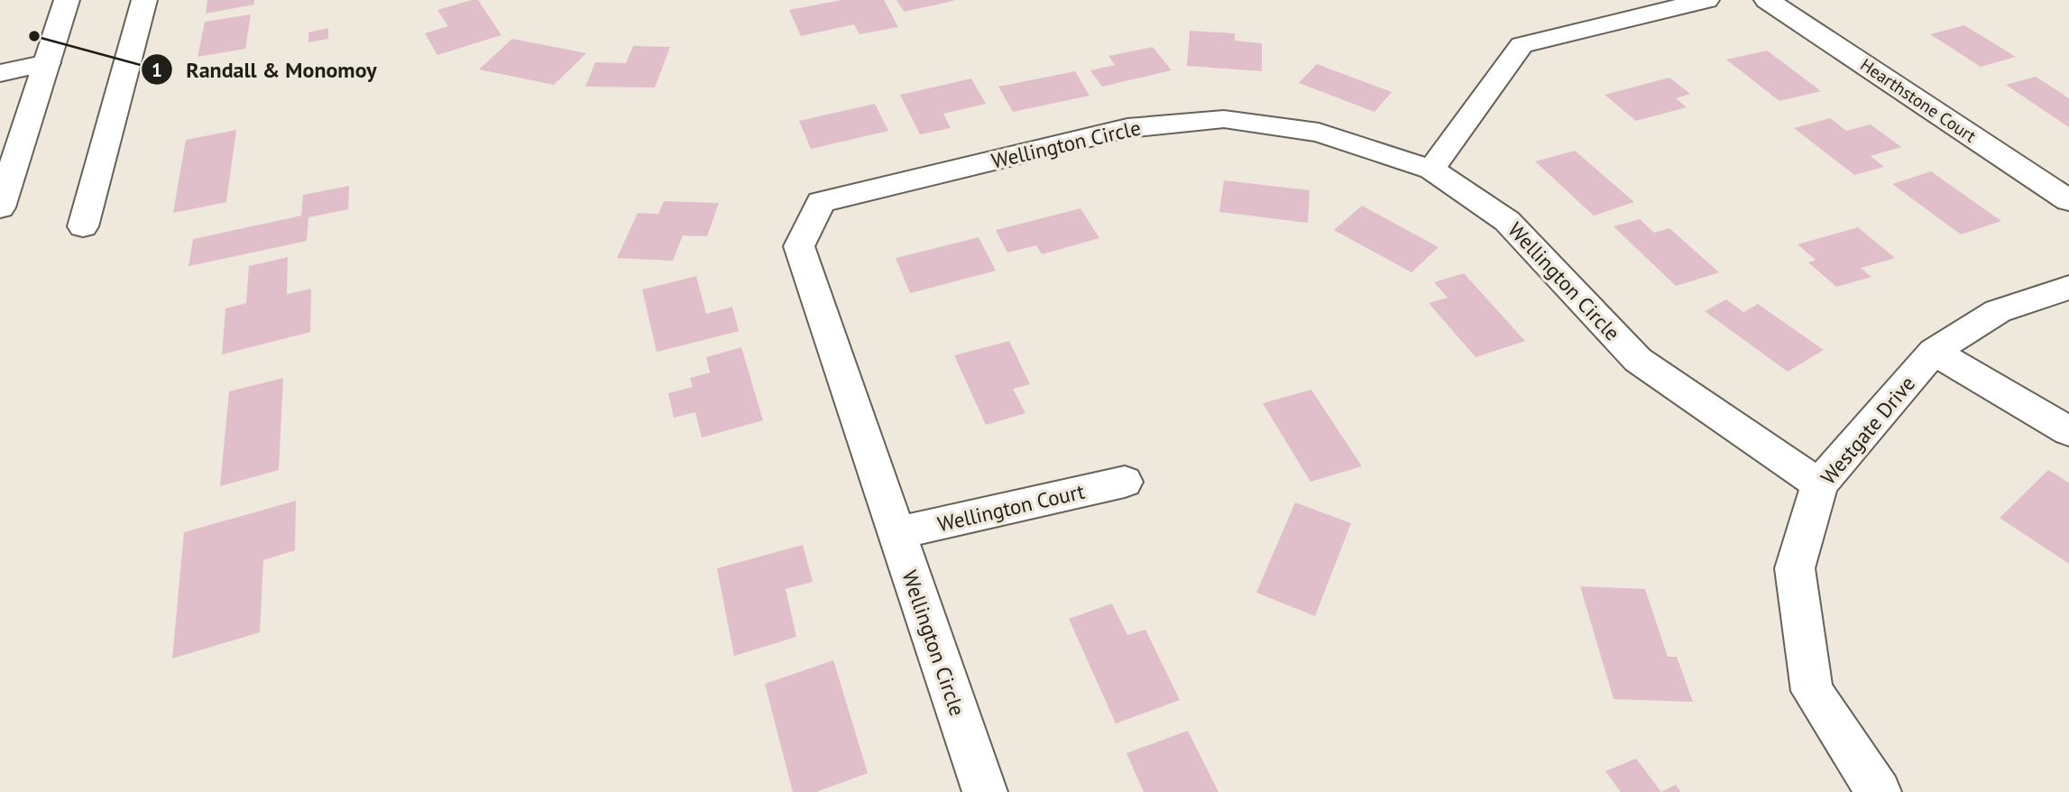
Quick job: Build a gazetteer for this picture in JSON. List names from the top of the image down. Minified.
{"streets":{"street":["Hearthstone Court","Wellington Circle","Westgate Drive","Wellington Court"]},"crossings":[["Wellington Circle","Westgate Drive"],["Wellington Circle","Wellington Court"]],"places":["Randall & Monomoy"]}
